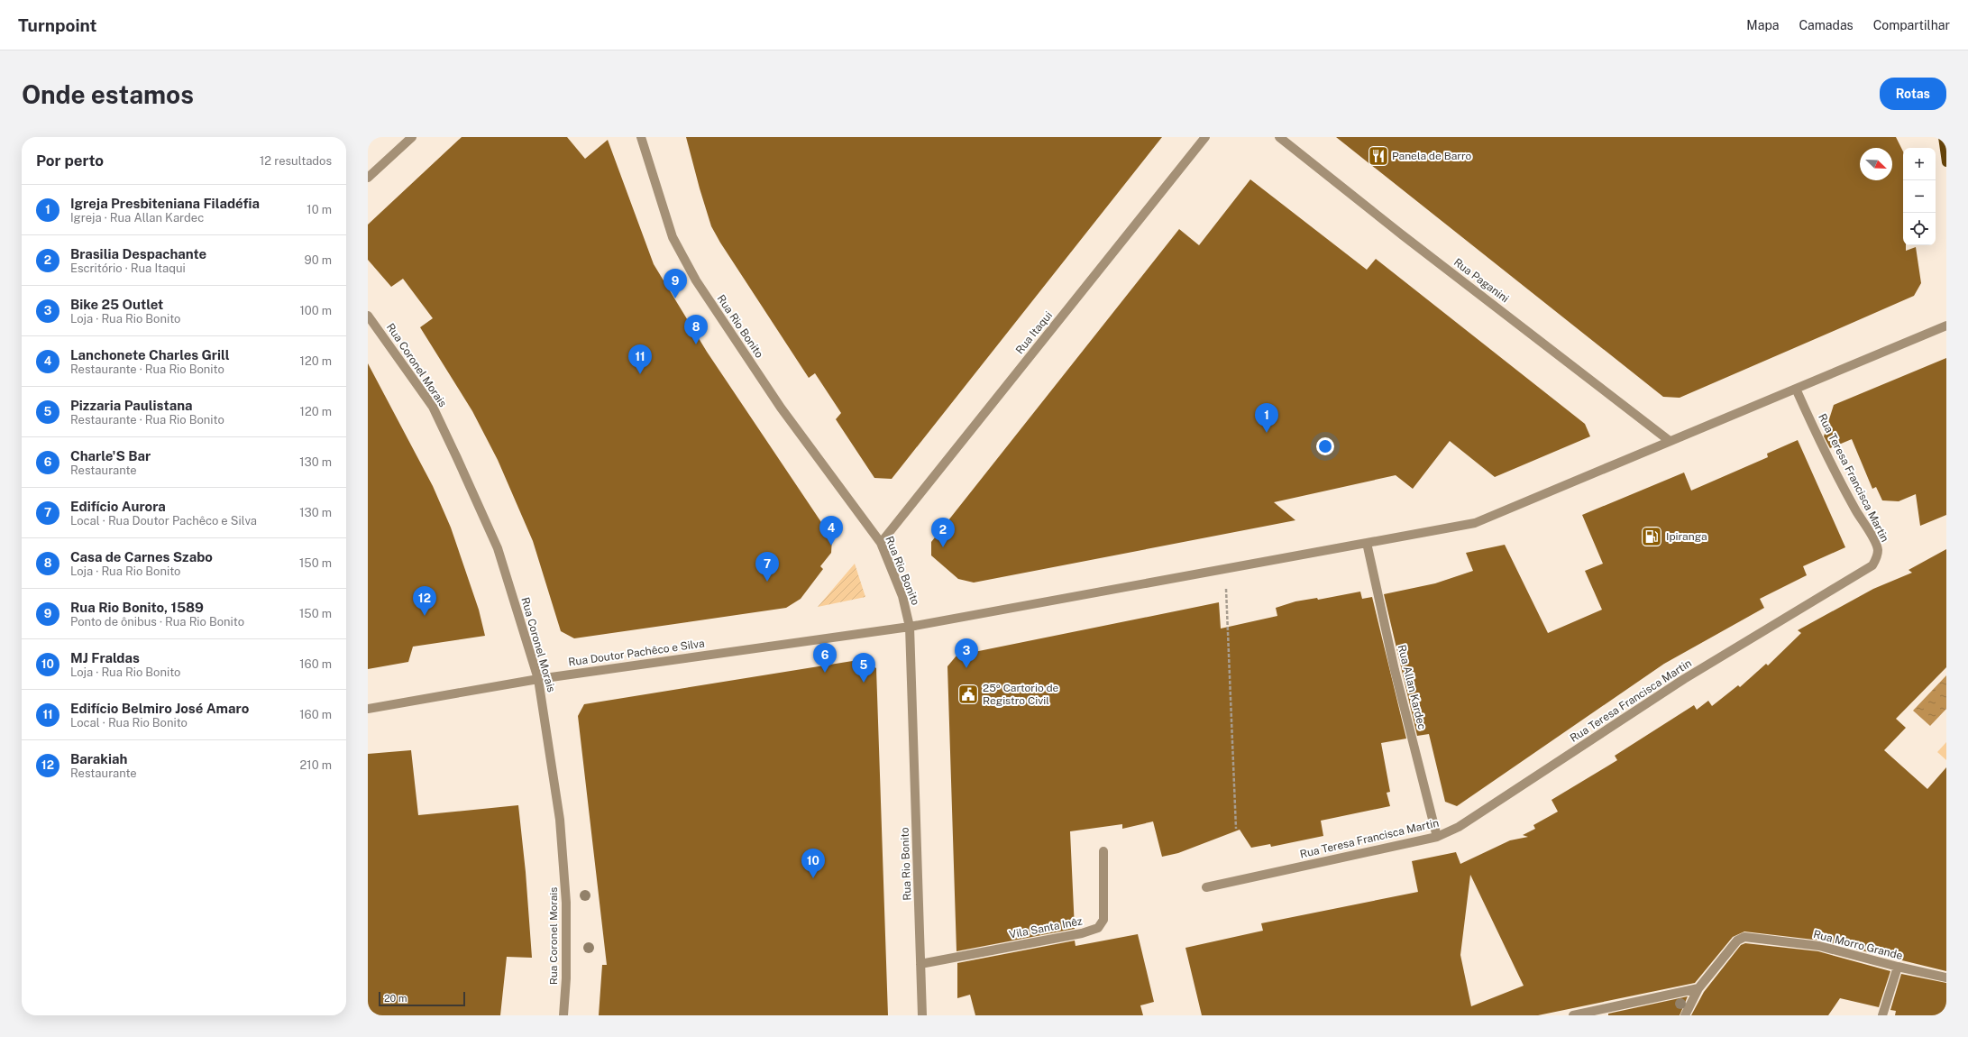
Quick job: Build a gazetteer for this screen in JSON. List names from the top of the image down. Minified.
{"streets":{"street":["Rua Paganini","Rua Rio Bonito","Rua Itaqui","Rua Coronel Morais","Rua Teresa Francisca Martin","Rua Doutor Pachêco e Silva","Rua Allan Kardec","Vila Santa Inêz","Rua Morro Grande"]},"crossings":[["Rua Paganini","Rua Doutor Pachêco e Silva"],["Rua Rio Bonito","Rua Itaqui"],["Rua Rio Bonito","Rua Doutor Pachêco e Silva"],["Rua Rio Bonito","Vila Santa Inêz"],["Rua Coronel Morais","Rua Doutor Pachêco e Silva"],["Rua Teresa Francisca Martin","Rua Doutor Pachêco e Silva"],["Rua Teresa Francisca Martin","Rua Allan Kardec"],["Rua Doutor Pachêco e Silva","Rua Allan Kardec"]],"places":{"restaurant":["Panela de Barro"],"fuel station":["Ipiranga"],"public building":["25º Cartorio de Registro Civil"]},"scale_bar":"20 m","north":"bottom right","page":{"header":"Turnpoint","nav":["Mapa","Camadas","Compartilhar"],"buttons":"Rotas","title":"Onde estamos","heading":["Por perto","12 resultados"],"map_buttons":["+","−"],"list":[{"mark":"1","name":"Igreja Presbiteniana Filadéfia","note":"Igreja · Rua Allan Kardec","value":"10 m"},{"mark":"2","name":"Brasilia Despachante","note":"Escritório · Rua Itaqui","value":"90 m"},{"mark":"3","name":"Bike 25 Outlet","note":"Loja · Rua Rio Bonito","value":"100 m"},{"mark":"4","name":"Lanchonete Charles Grill","note":"Restaurante · Rua Rio Bonito","value":"120 m"},{"mark":"5","name":"Pizzaria Paulistana","note":"Restaurante · Rua Rio Bonito","value":"120 m"},{"mark":"6","name":"Charle'S Bar","note":"Restaurante","value":"130 m"},{"mark":"7","name":"Edifício Aurora","note":"Local · Rua Doutor Pachêco e Silva","value":"130 m"},{"mark":"8","name":"Casa de Carnes Szabo","note":"Loja · Rua Rio Bonito","value":"150 m"},{"mark":"9","name":"Rua Rio Bonito, 1589","note":"Ponto de ônibus · Rua Rio Bonito","value":"150 m"},{"mark":"10","name":"MJ Fraldas","note":"Loja · Rua Rio Bonito","value":"160 m"},{"mark":"11","name":"Edifício Belmiro José Amaro","note":"Local · Rua Rio Bonito","value":"160 m"},{"mark":"12","name":"Barakiah","note":"Restaurante","value":"210 m"}],"pins":["9","8","11","1","4","2","7","12","3","6","5","10"],"scale":"20 m"}}
